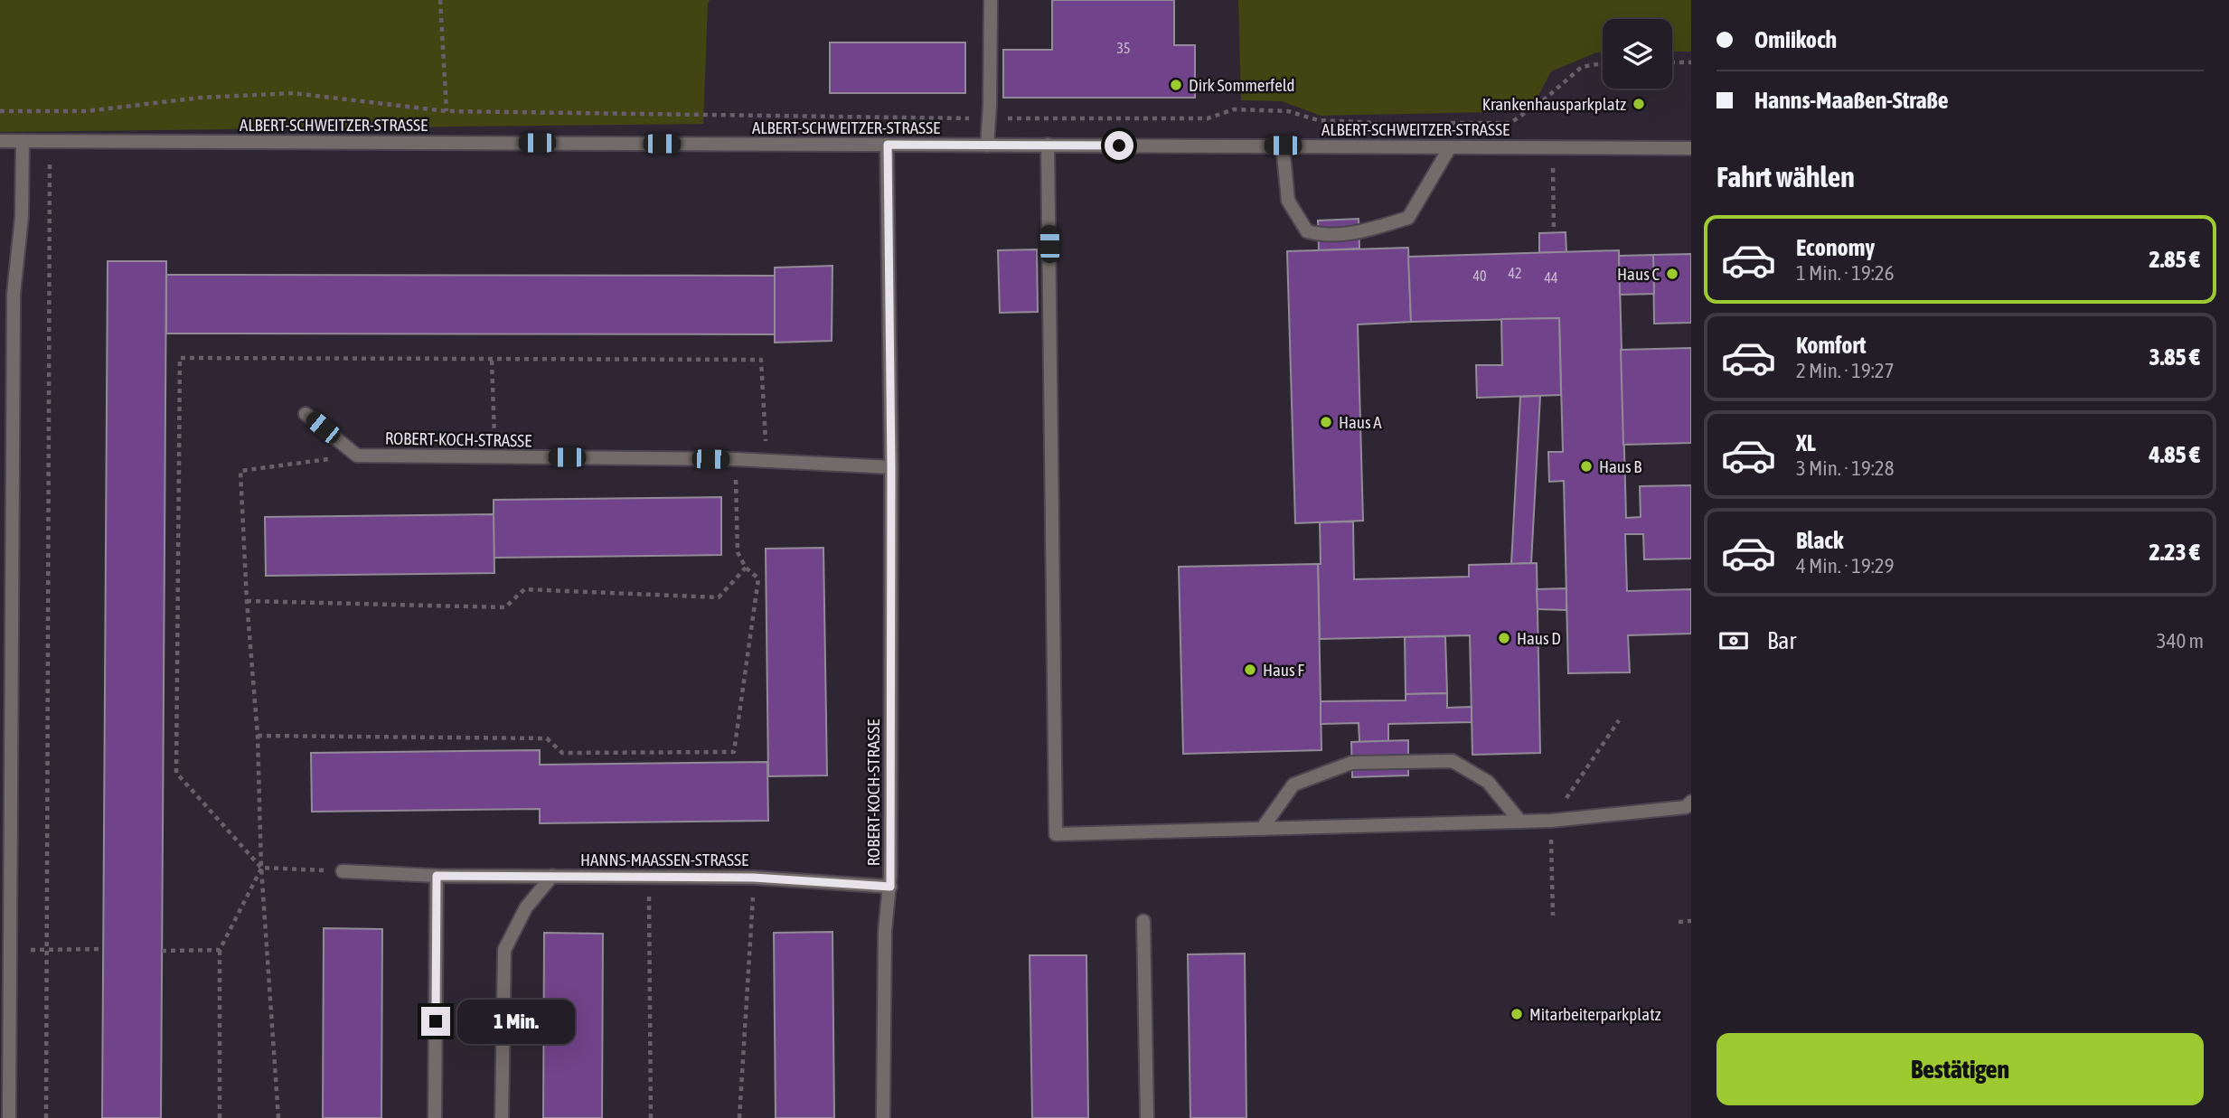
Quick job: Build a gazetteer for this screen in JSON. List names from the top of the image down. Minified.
{"streets":{"street":["ALBERT-SCHWEITZER-STRASSE","ROBERT-KOCH-STRASSE","HANNS-MAASSEN-STRASSE"]},"crossings":[["ALBERT-SCHWEITZER-STRASSE","ROBERT-KOCH-STRASSE"],["ROBERT-KOCH-STRASSE","HANNS-MAASSEN-STRASSE"]],"places":["Dirk Sommerfeld","Krankenhausparkplatz","Haus C","Haus A","Haus B","Haus D","Haus F","Mitarbeiterparkplatz"],"house_numbers":["35","42","40","44"],"page":{"banner":["Omiikoch","Hanns-Maaßen-Straße"],"heading":"Fahrt wählen","list":[{"name":"Economy","note":"1 Min. · 19:26","value":"2.85 €"},{"name":"Komfort","note":"2 Min. · 19:27","value":"3.85 €"},{"name":"XL","note":"3 Min. · 19:28","value":"4.85 €"},{"name":"Black","note":"4 Min. · 19:29","value":"2.23 €"}],"pay":["Bar","340 m"],"bubble":"1 Min.","buttons":"Bestätigen"}}
